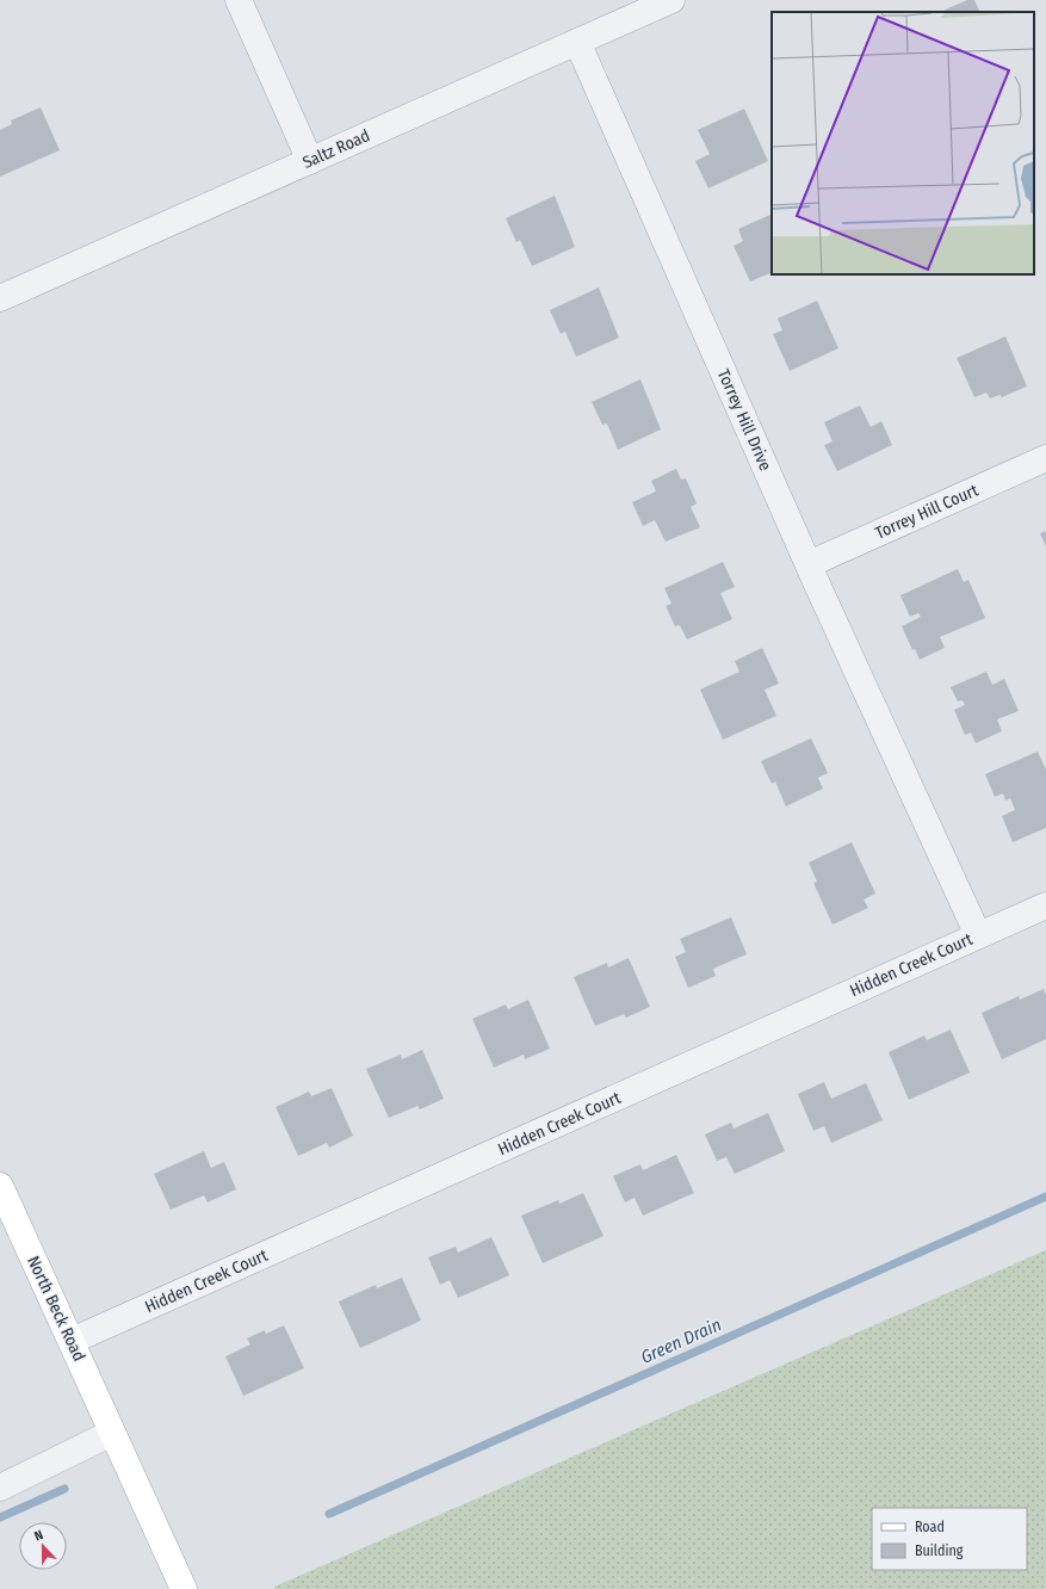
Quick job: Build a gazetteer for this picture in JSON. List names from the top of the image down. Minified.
{"streets":{"main road":["North Beck Road"],"street":["Saltz Road","Torrey Hill Drive","Torrey Hill Court","Hidden Creek Court"]},"crossings":[["Saltz Road","Torrey Hill Drive"],["Torrey Hill Drive","Torrey Hill Court"],["Torrey Hill Drive","Hidden Creek Court"],["Hidden Creek Court","North Beck Road"]],"water":["Green Drain"],"legend":["Road","Building"],"north":"top"}
